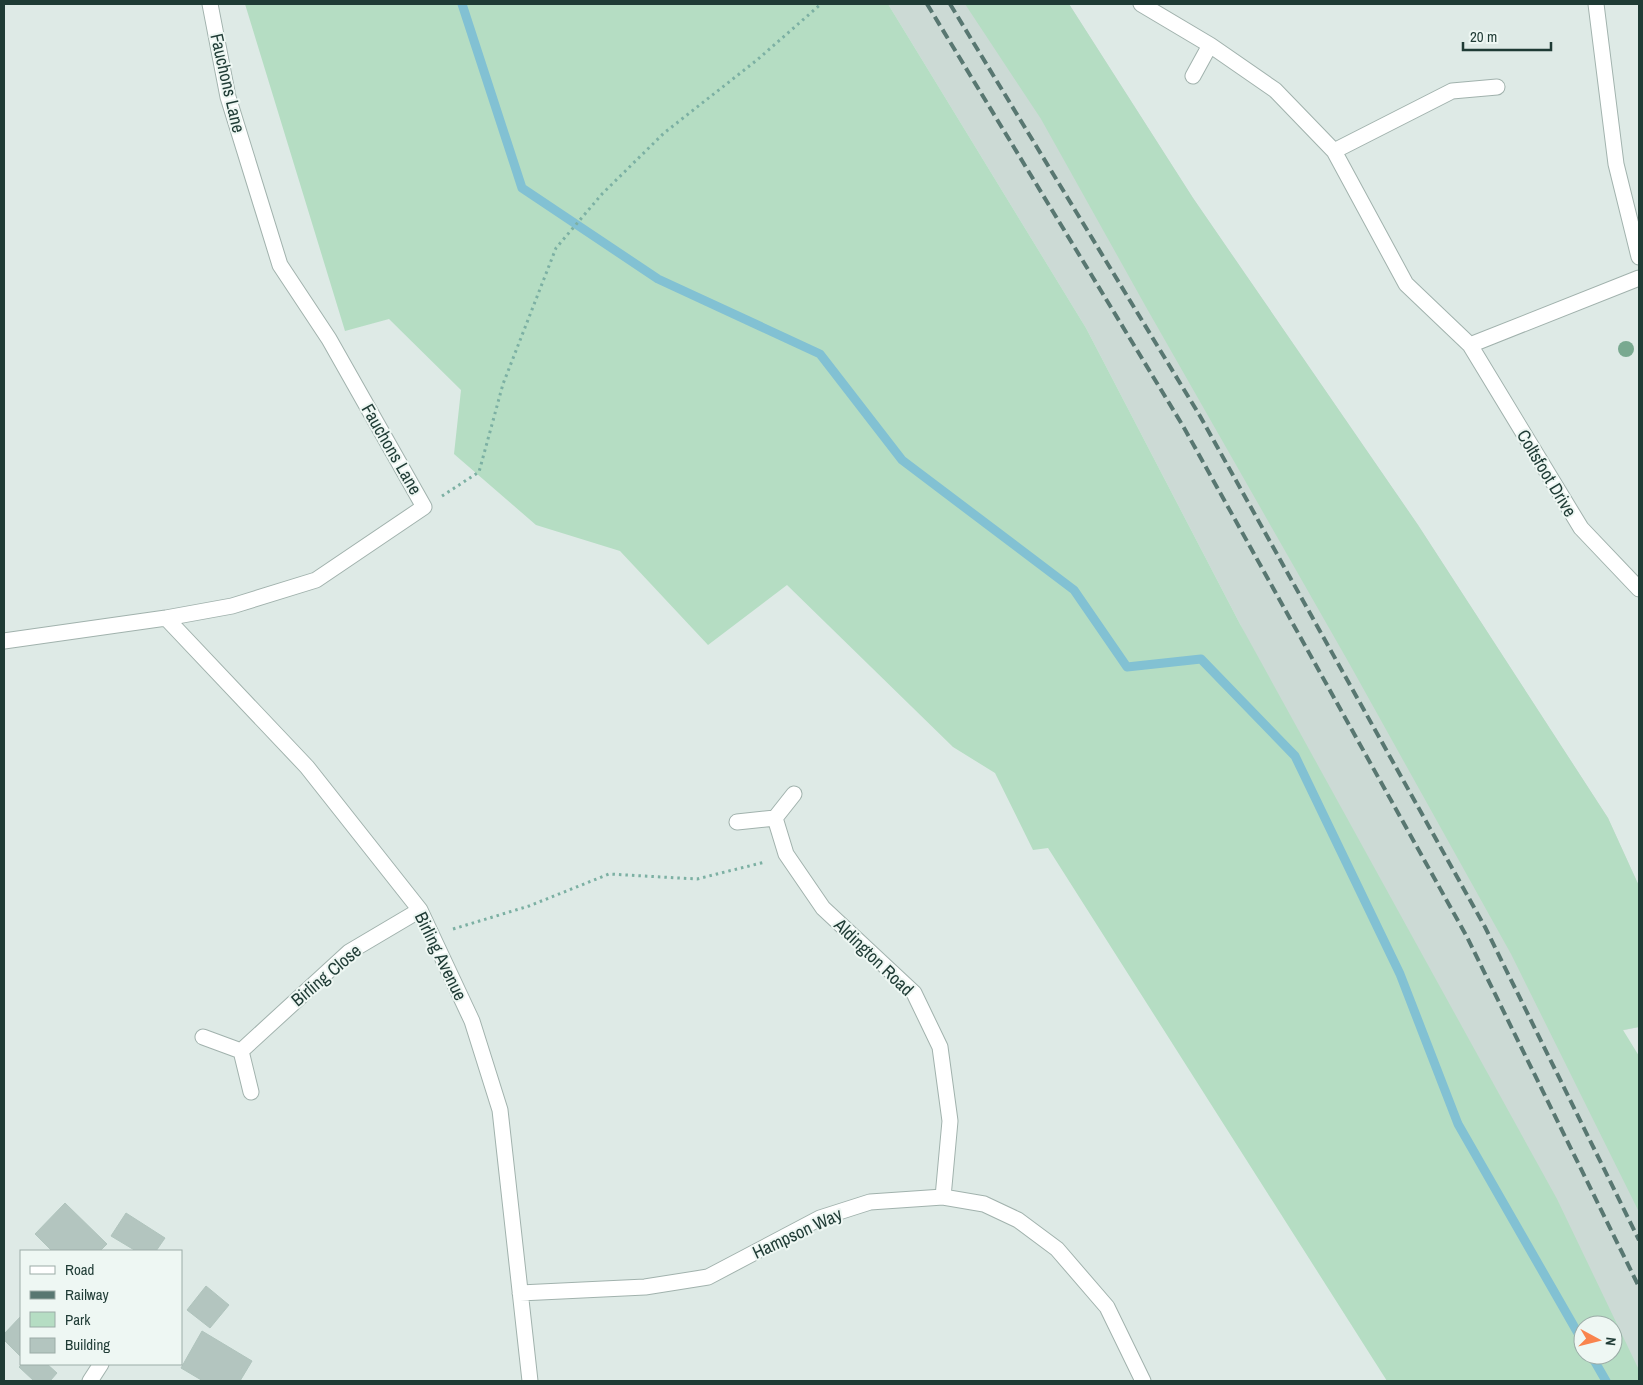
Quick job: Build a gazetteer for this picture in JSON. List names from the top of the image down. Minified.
{"streets":{"street":["Fauchons Lane","Coltsfoot Drive","Birling Avenue","Aldington Road","Birling Close","Hampson Way"]},"crossings":[["Fauchons Lane","Birling Avenue"],["Birling Avenue","Birling Close"],["Birling Avenue","Hampson Way"],["Aldington Road","Hampson Way"]],"legend":["Road","Railway","Park","Building"],"scale_bar":"20 m","north":"right"}
